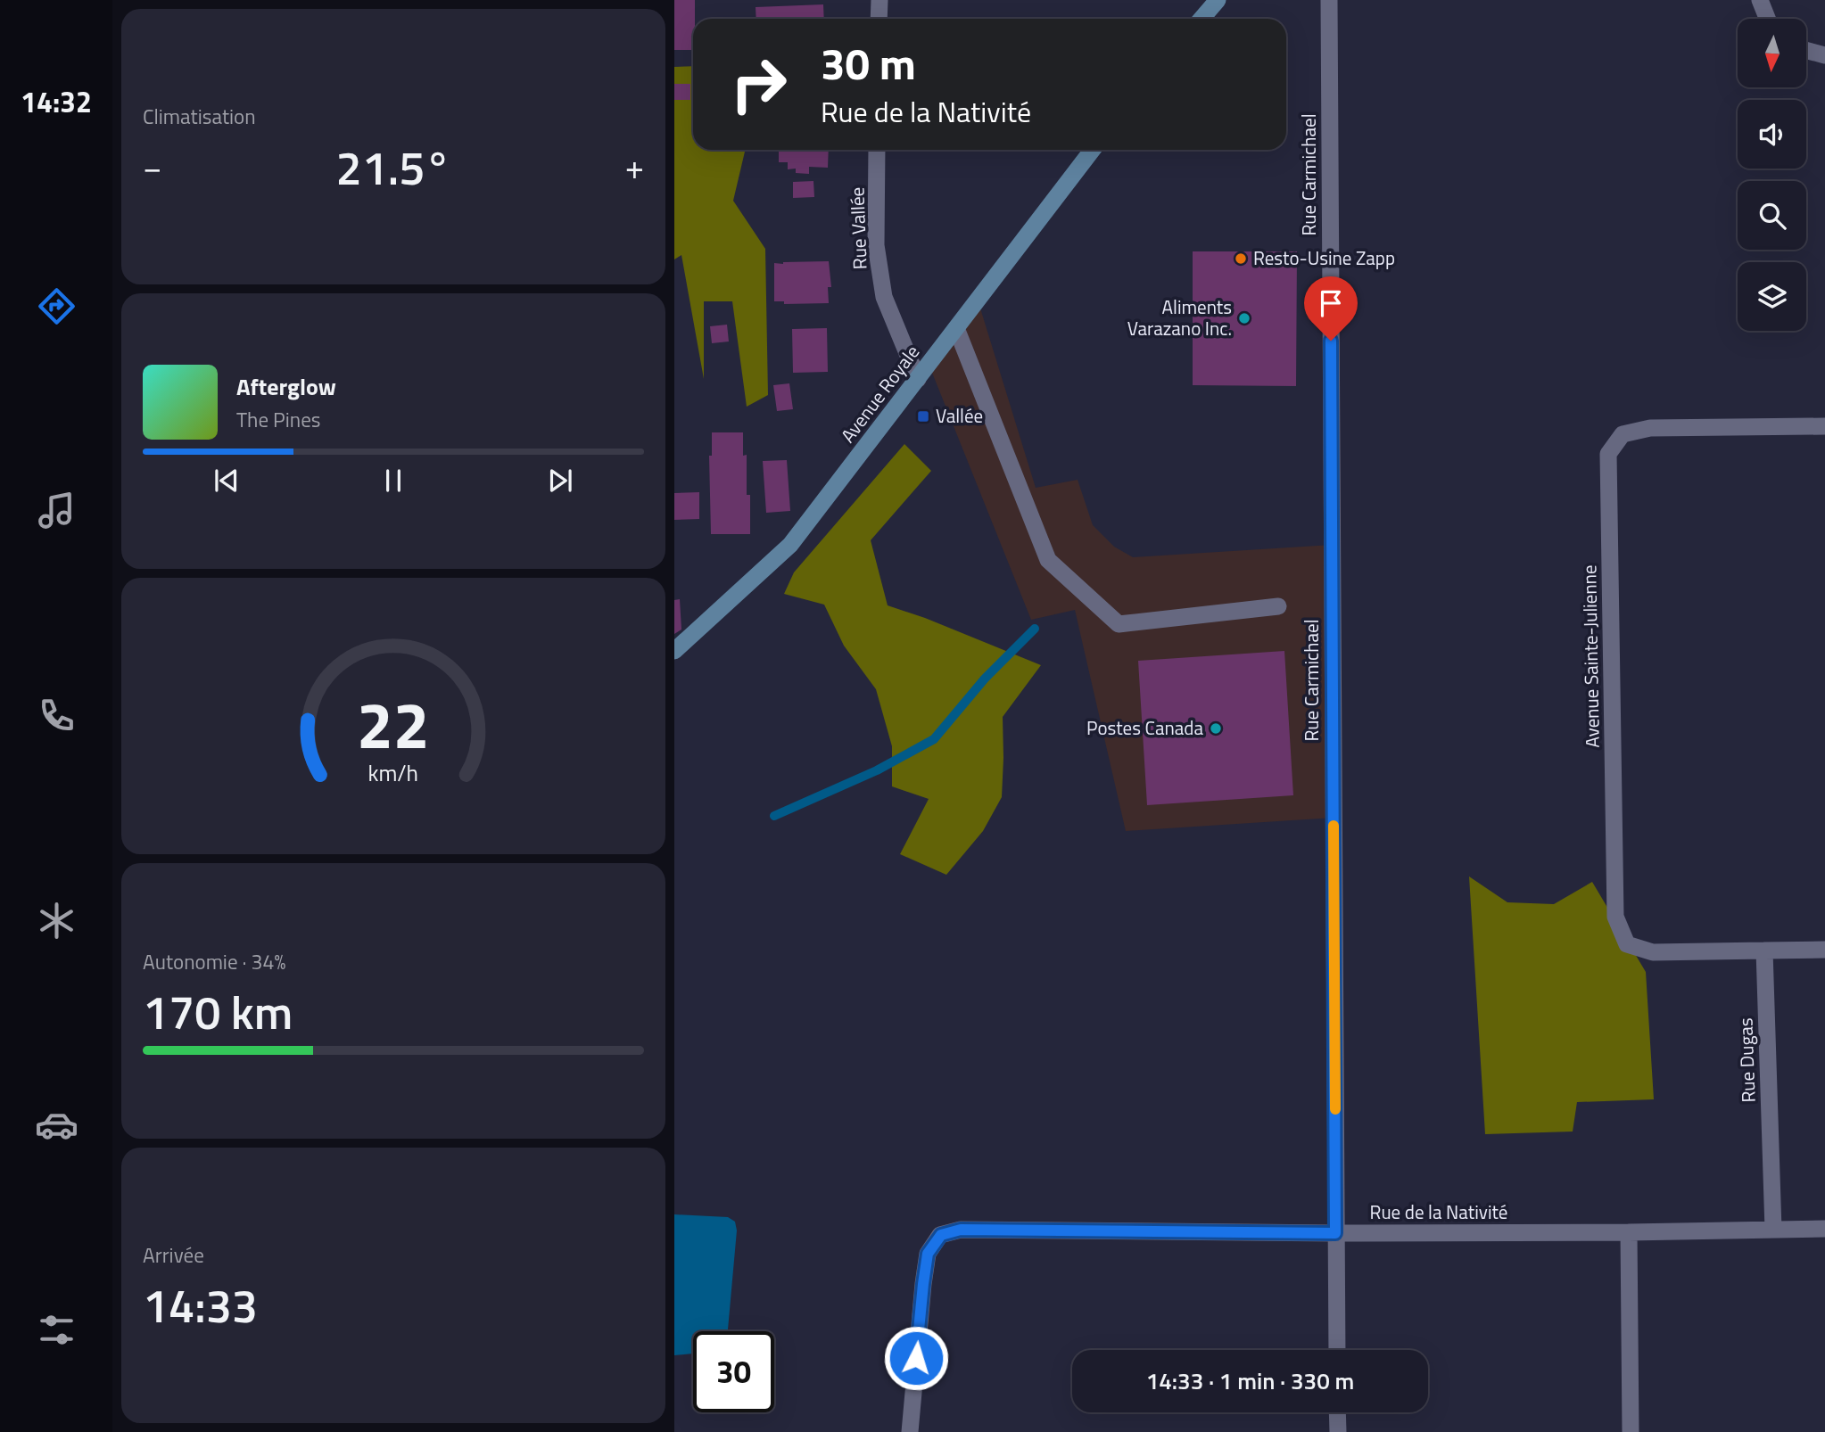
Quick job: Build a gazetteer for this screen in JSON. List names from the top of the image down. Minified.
{"streets":{"main road":["Avenue Royale"],"street":["Rue Carmichael","Rue Vallée","Avenue Sainte-Julienne","Rue Dugas","Rue de la Nativité"]},"crossings":[["Rue Carmichael","Rue de la Nativité"],["Rue Vallée","Avenue Royale"],["Avenue Sainte-Julienne","Rue Dugas"],["Rue Dugas","Rue de la Nativité"]],"places":{"other":["Resto-Usine Zapp","Aliments Varazano Inc.","Postes Canada"],"transit":["Vallée"]},"north":"bottom","page":{"tabs":"14:32","tile":["Climatisation",["Autonomie · 34%","170 km"],["Arrivée","14:33"]],"turn":["30 m","Rue de la Nativité"],"heat":["−","21.5°","+"],"song":["Afterglow","The Pines"],"limit":"30","trip":"14:33 · 1 min · 330 m","gauge":["22","km/h"]}}
